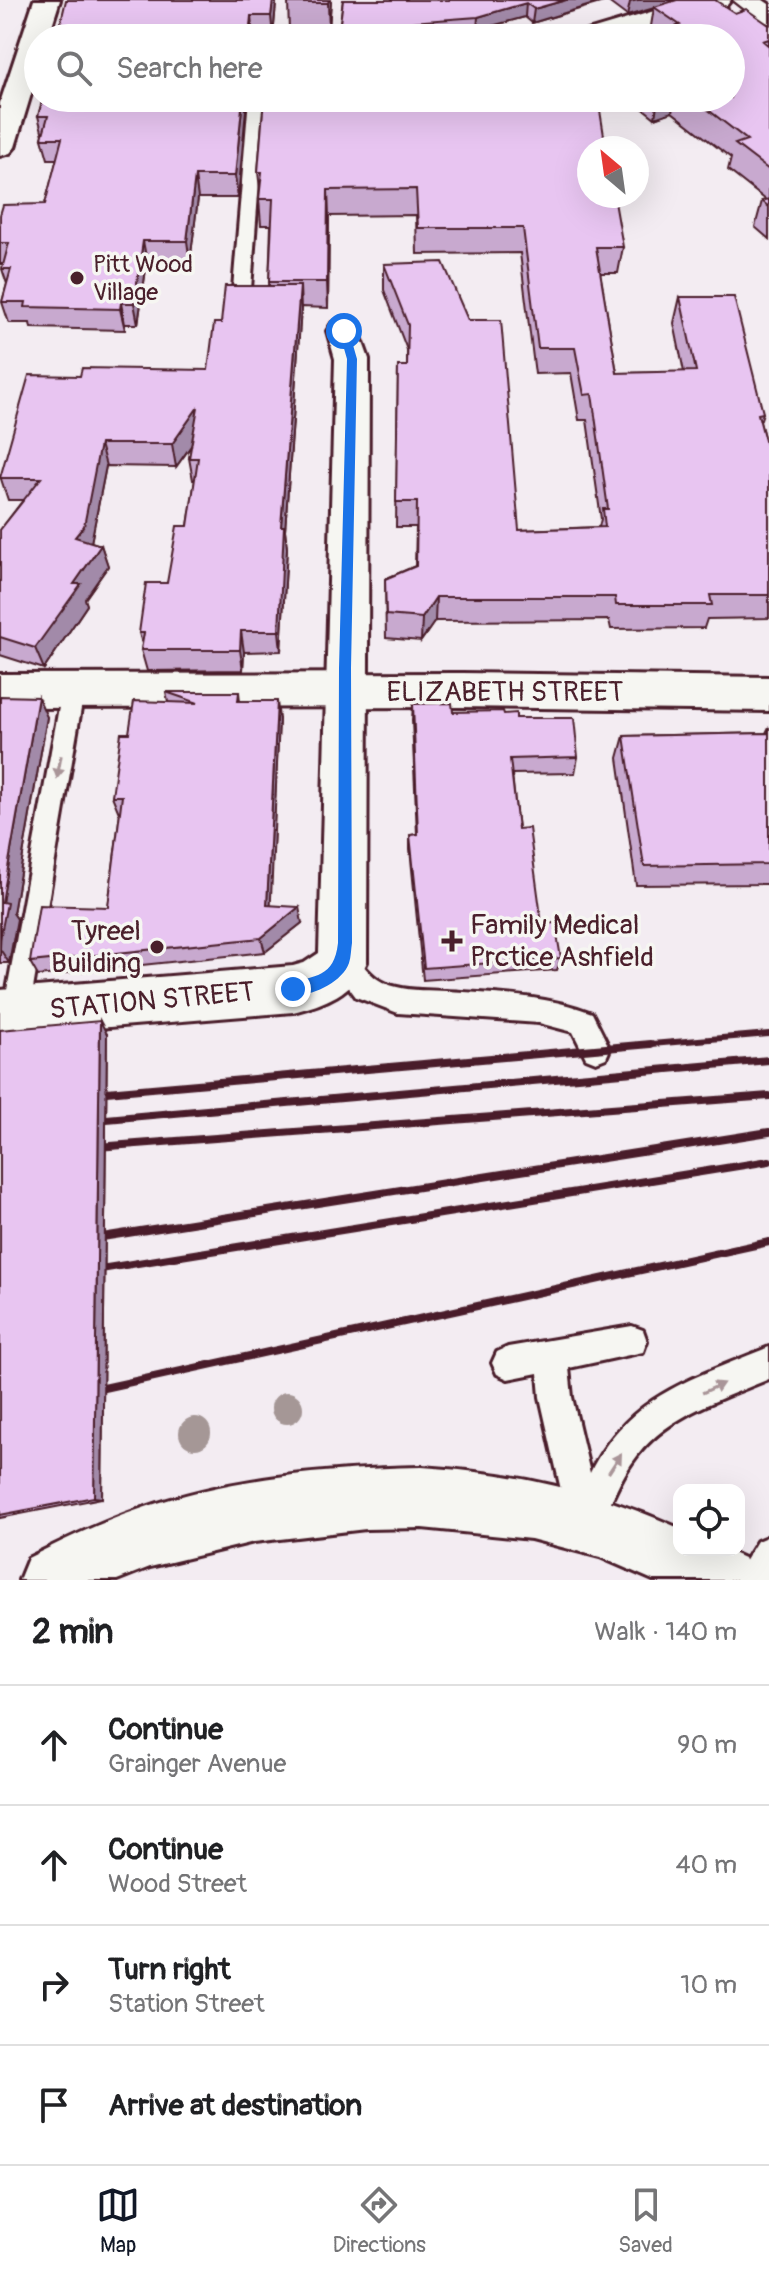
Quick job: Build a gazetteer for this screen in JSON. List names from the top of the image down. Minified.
{"streets":{"street":["ELIZABETH STREET","STATION STREET"]},"places":{"other":["Pitt Wood Village","Tyreel Building"],"health":["Family Medical Prctice Ashfield"]},"north":"top left","page":{"search":"Search here","heading":["2 min","Walk · 140 m"],"list":[["Continue","Grainger Avenue","90 m"],["Continue","Wood Street","40 m"],["Turn right","Station Street","10 m"],"Arrive at destination"],"nav":["Map","Directions","Saved"]}}
